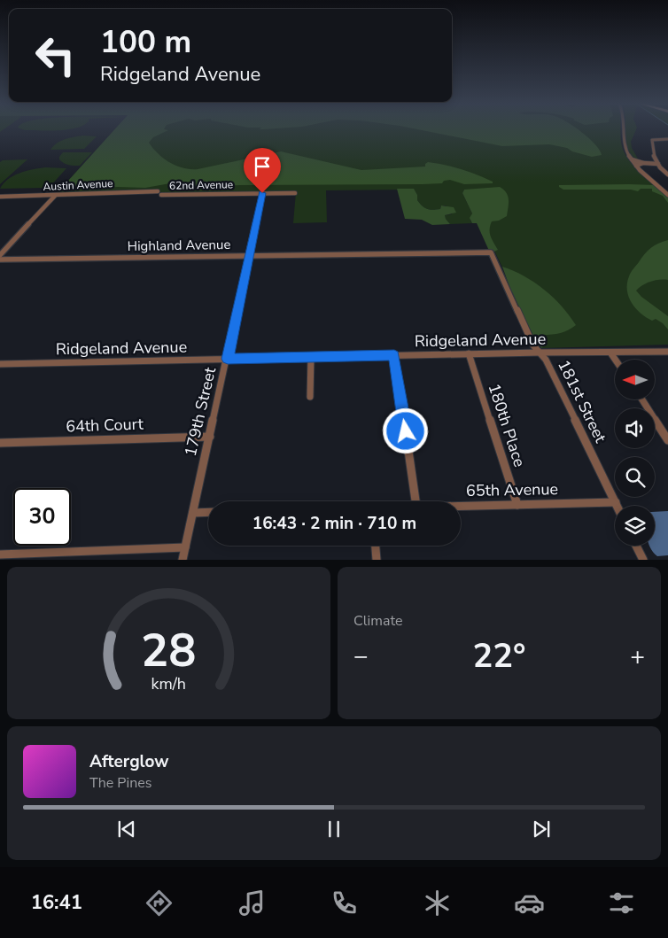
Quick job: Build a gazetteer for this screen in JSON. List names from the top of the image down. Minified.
{"streets":{"street":["Austin Avenue","62nd Avenue","Highland Avenue","Ridgeland Avenue","181st Street","179th Street","64th Court","180th Place","65th Avenue"]},"crossings":[["Austin Avenue","62nd Avenue"],["62nd Avenue","179th Street"],["Highland Avenue","181st Street"],["Highland Avenue","179th Street"],["Ridgeland Avenue","181st Street"],["Ridgeland Avenue","179th Street"],["Ridgeland Avenue","180th Place"],["181st Street","65th Avenue"],["179th Street","64th Court"],["180th Place","65th Avenue"]],"north":"left","page":{"turn":["100 m","Ridgeland Avenue"],"limit":"30","trip":"16:43 · 2 min · 710 m","tile":"Climate","heat":["−","22°","+"],"song":["Afterglow","The Pines"],"tabs":"16:41","gauge":["28","km/h"]}}
